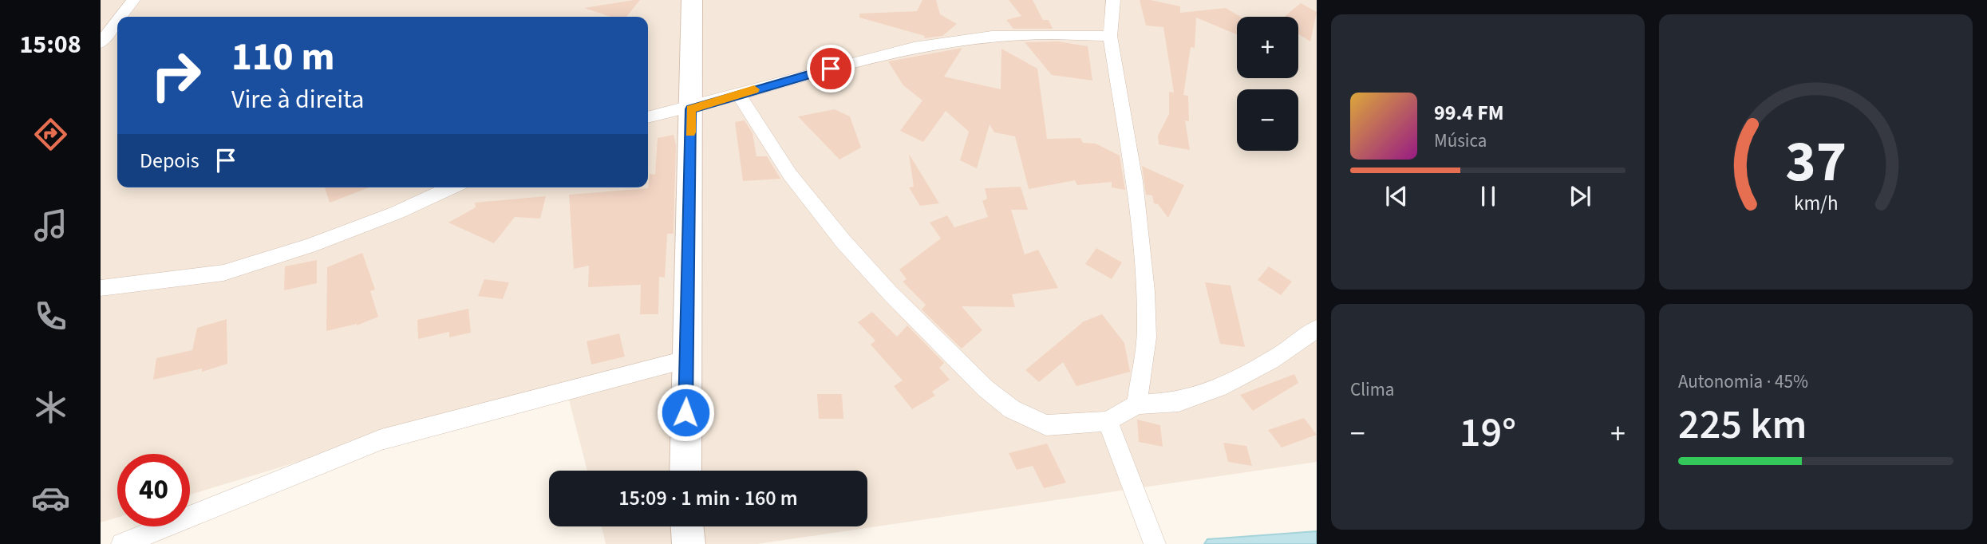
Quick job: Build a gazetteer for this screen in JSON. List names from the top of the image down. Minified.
{"page":{"tabs":"15:08","map_buttons":["+","−"],"turn":["110 m","Vire à direita"],"song":["99.4 FM","Música"],"then":"Depois","tile":["Clima",["Autonomia · 45%","225 km"]],"heat":["−","19°","+"],"limit":"40","trip":"15:09 · 1 min · 160 m","gauge":["37","km/h"]}}
